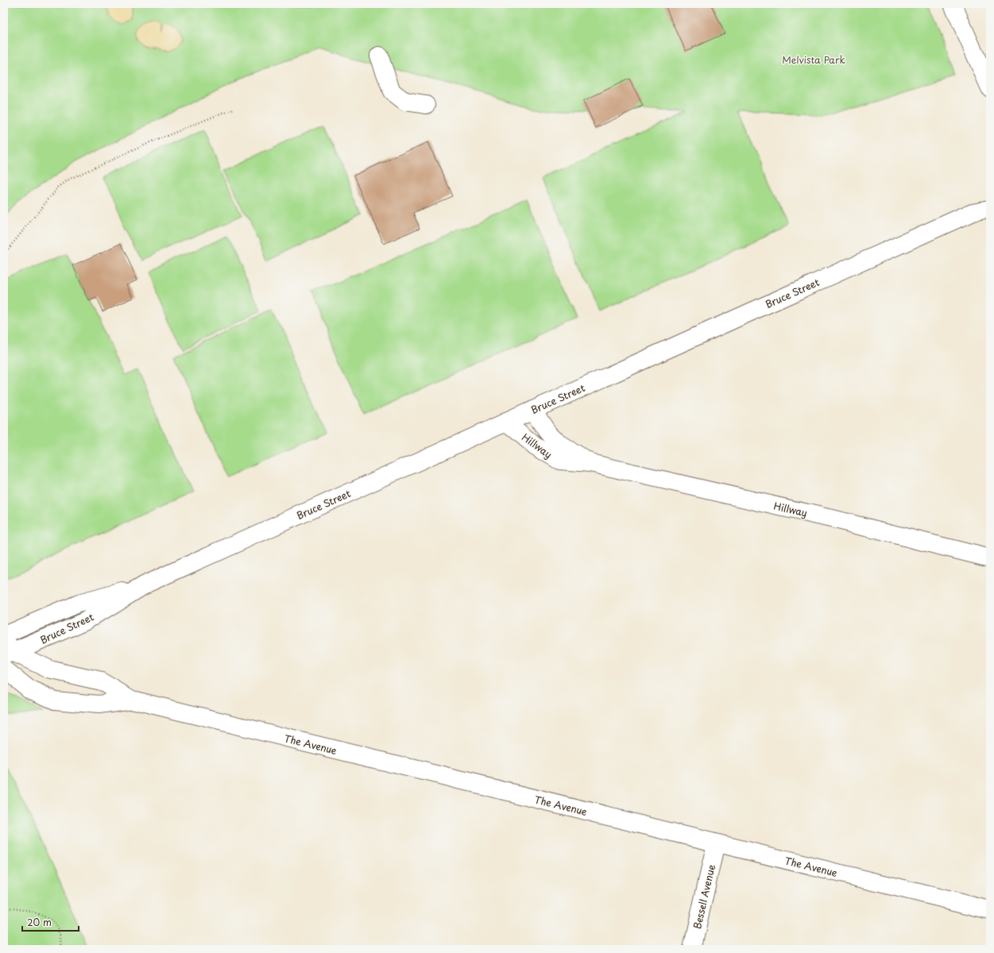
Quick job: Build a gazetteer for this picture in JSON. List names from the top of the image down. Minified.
{"streets":{"street":["Bruce Street","Hillway","The Avenue","Bessell Avenue"]},"crossings":[["Bruce Street","Hillway"],["Bruce Street","The Avenue"],["The Avenue","Bessell Avenue"]],"parks":["Melvista Park"],"scale_bar":"20 m"}
